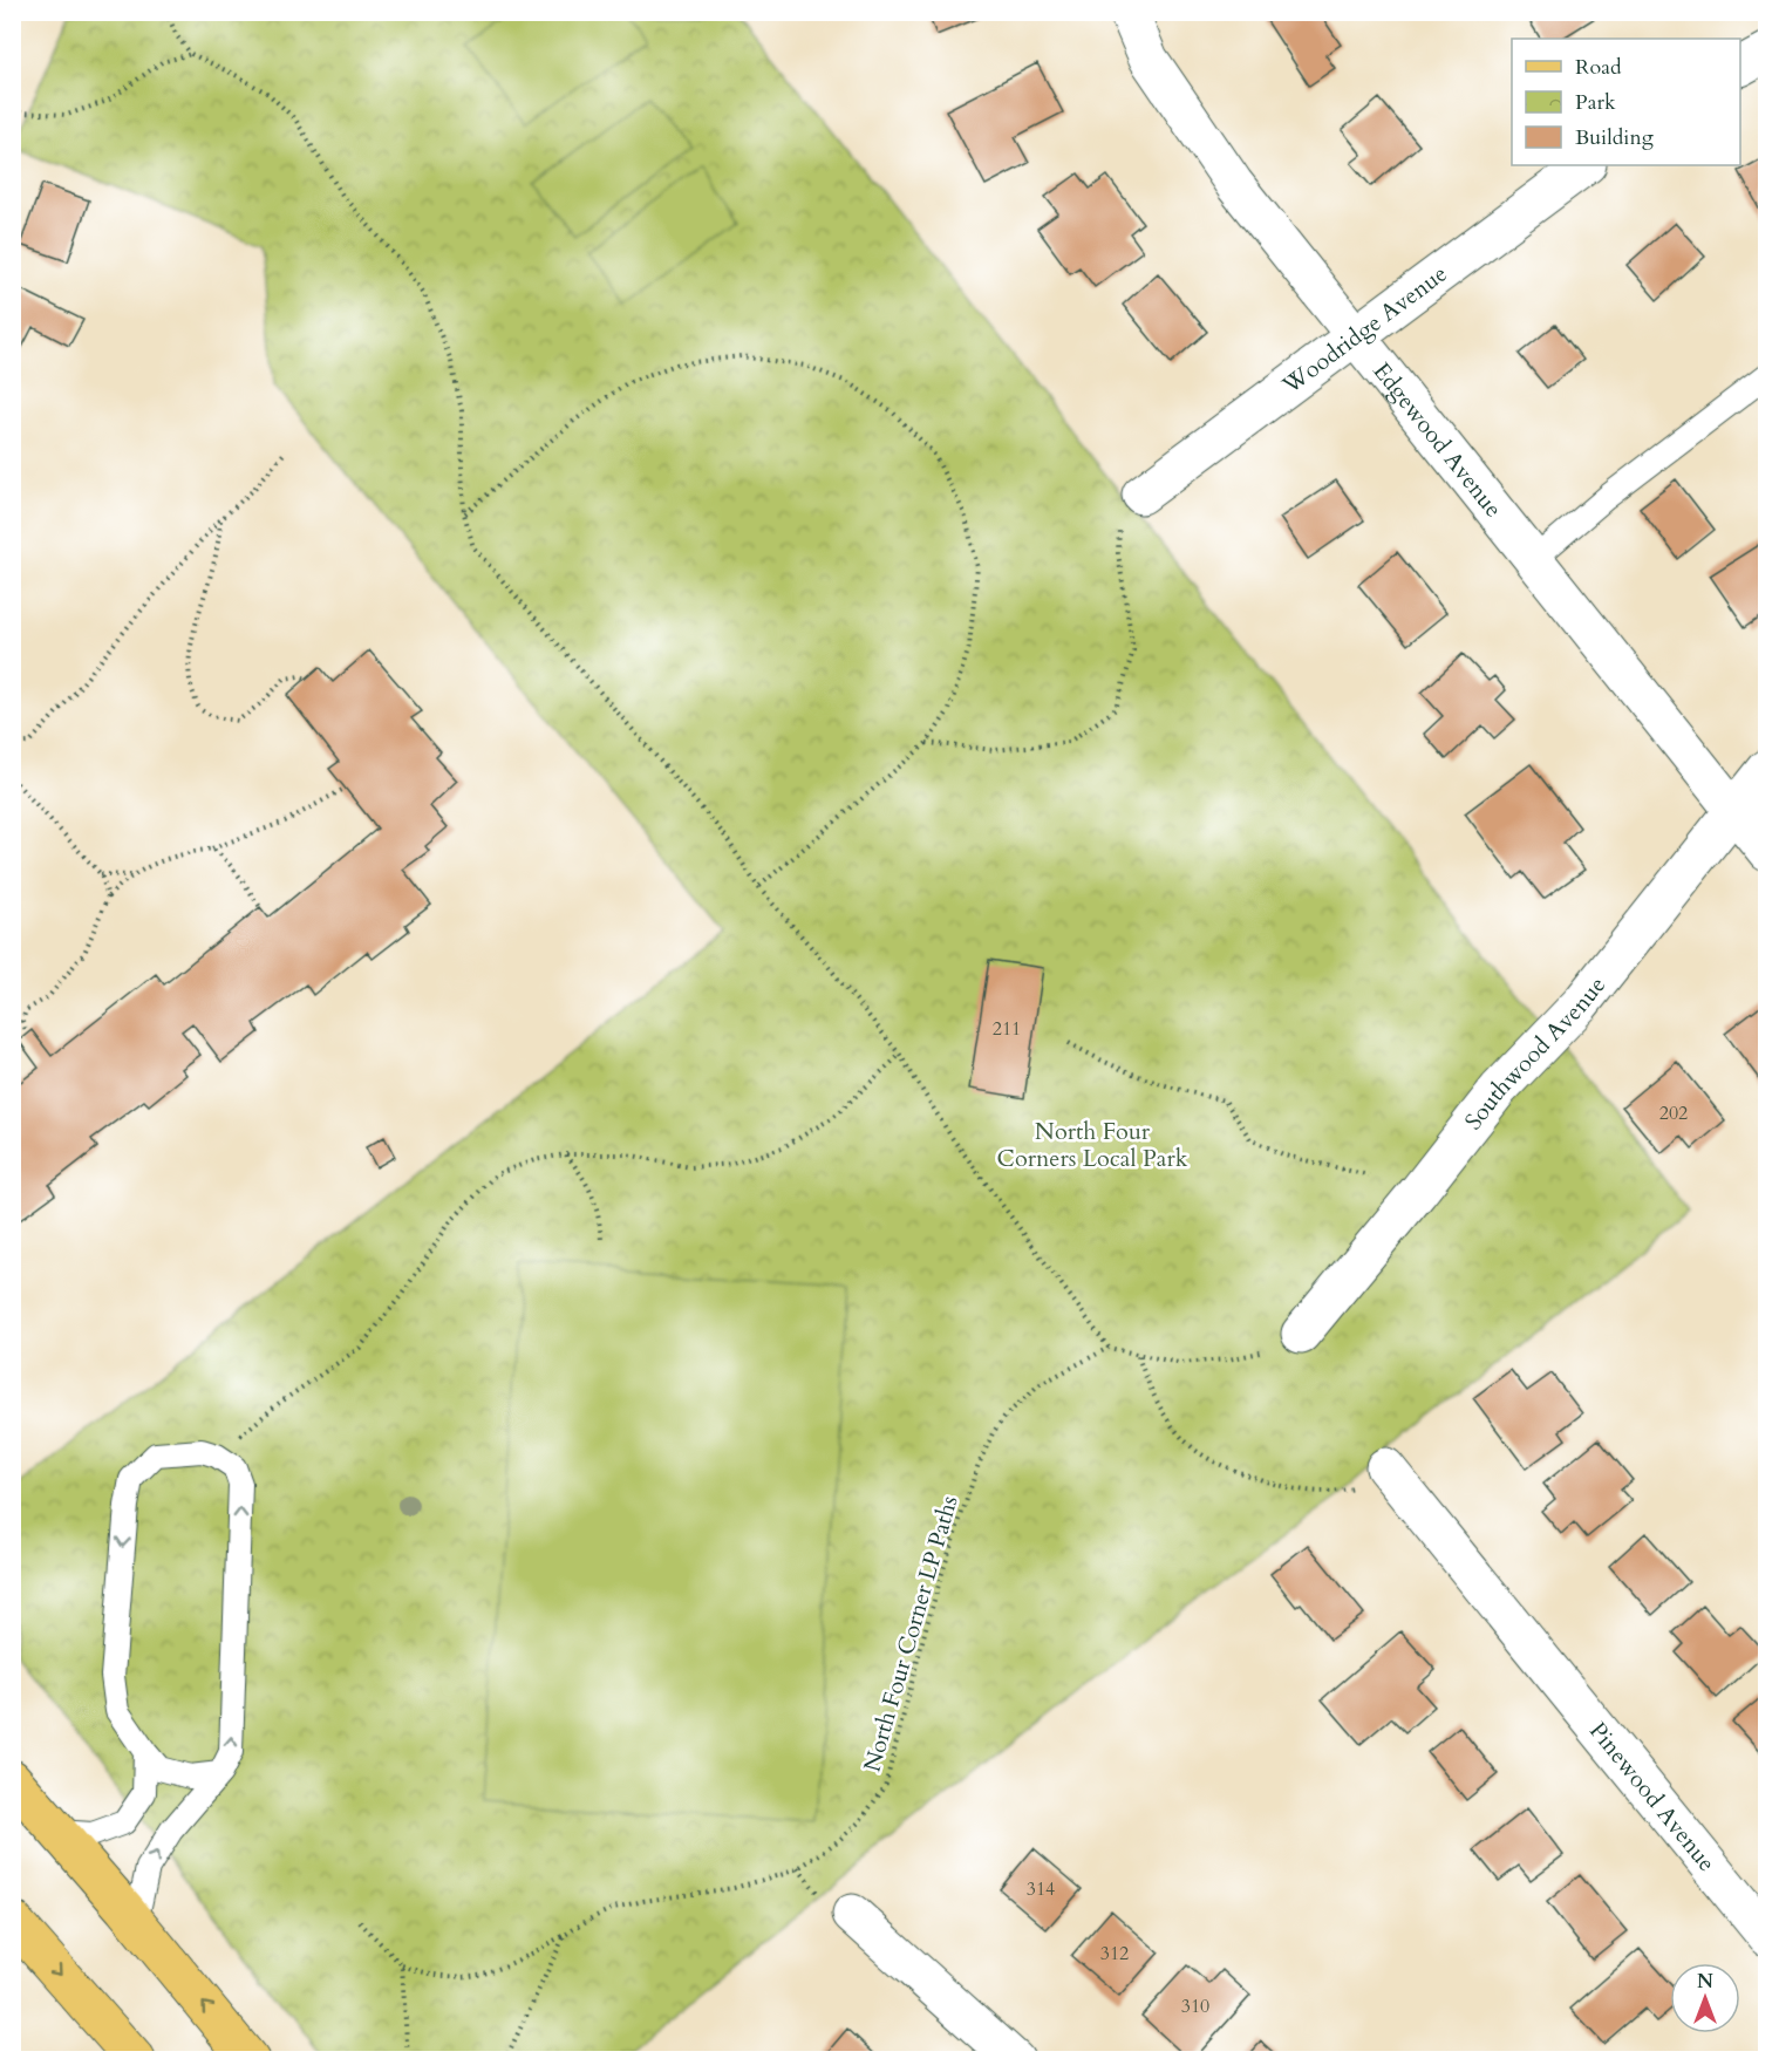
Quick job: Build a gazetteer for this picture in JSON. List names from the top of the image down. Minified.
{"streets":{"street":["Woodridge Avenue","Edgewood Avenue","Southwood Avenue","Pinewood Avenue"],"path":["North Four Corner LP Paths"]},"crossings":[["Woodridge Avenue","Edgewood Avenue"],["Edgewood Avenue","Southwood Avenue"]],"parks":["North Four Corners Local Park"],"house_numbers":["211","202","314","312","310"],"legend":["Road","Park","Building"],"north":"top"}
